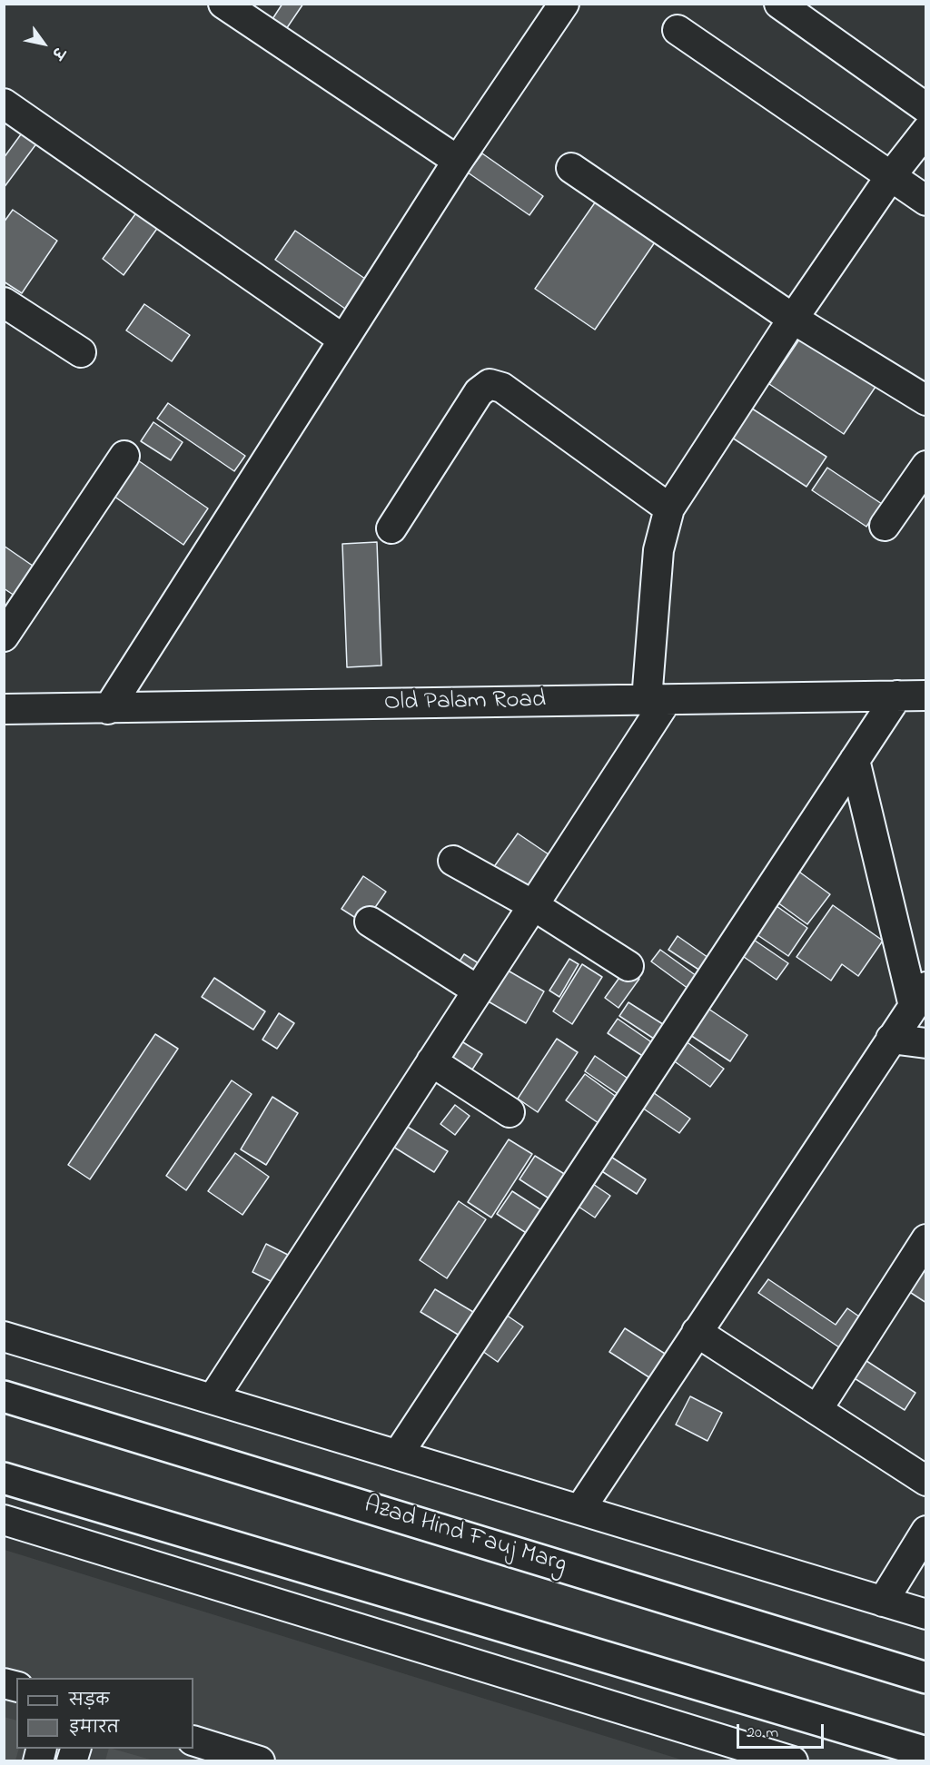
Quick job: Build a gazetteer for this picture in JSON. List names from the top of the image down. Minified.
{"streets":{"main road":["Azad Hind Fauj Marg"],"street":["Old Palam Road"]},"legend":["सड़क","इमारत"],"scale_bar":"20 m","north":"bottom right"}
